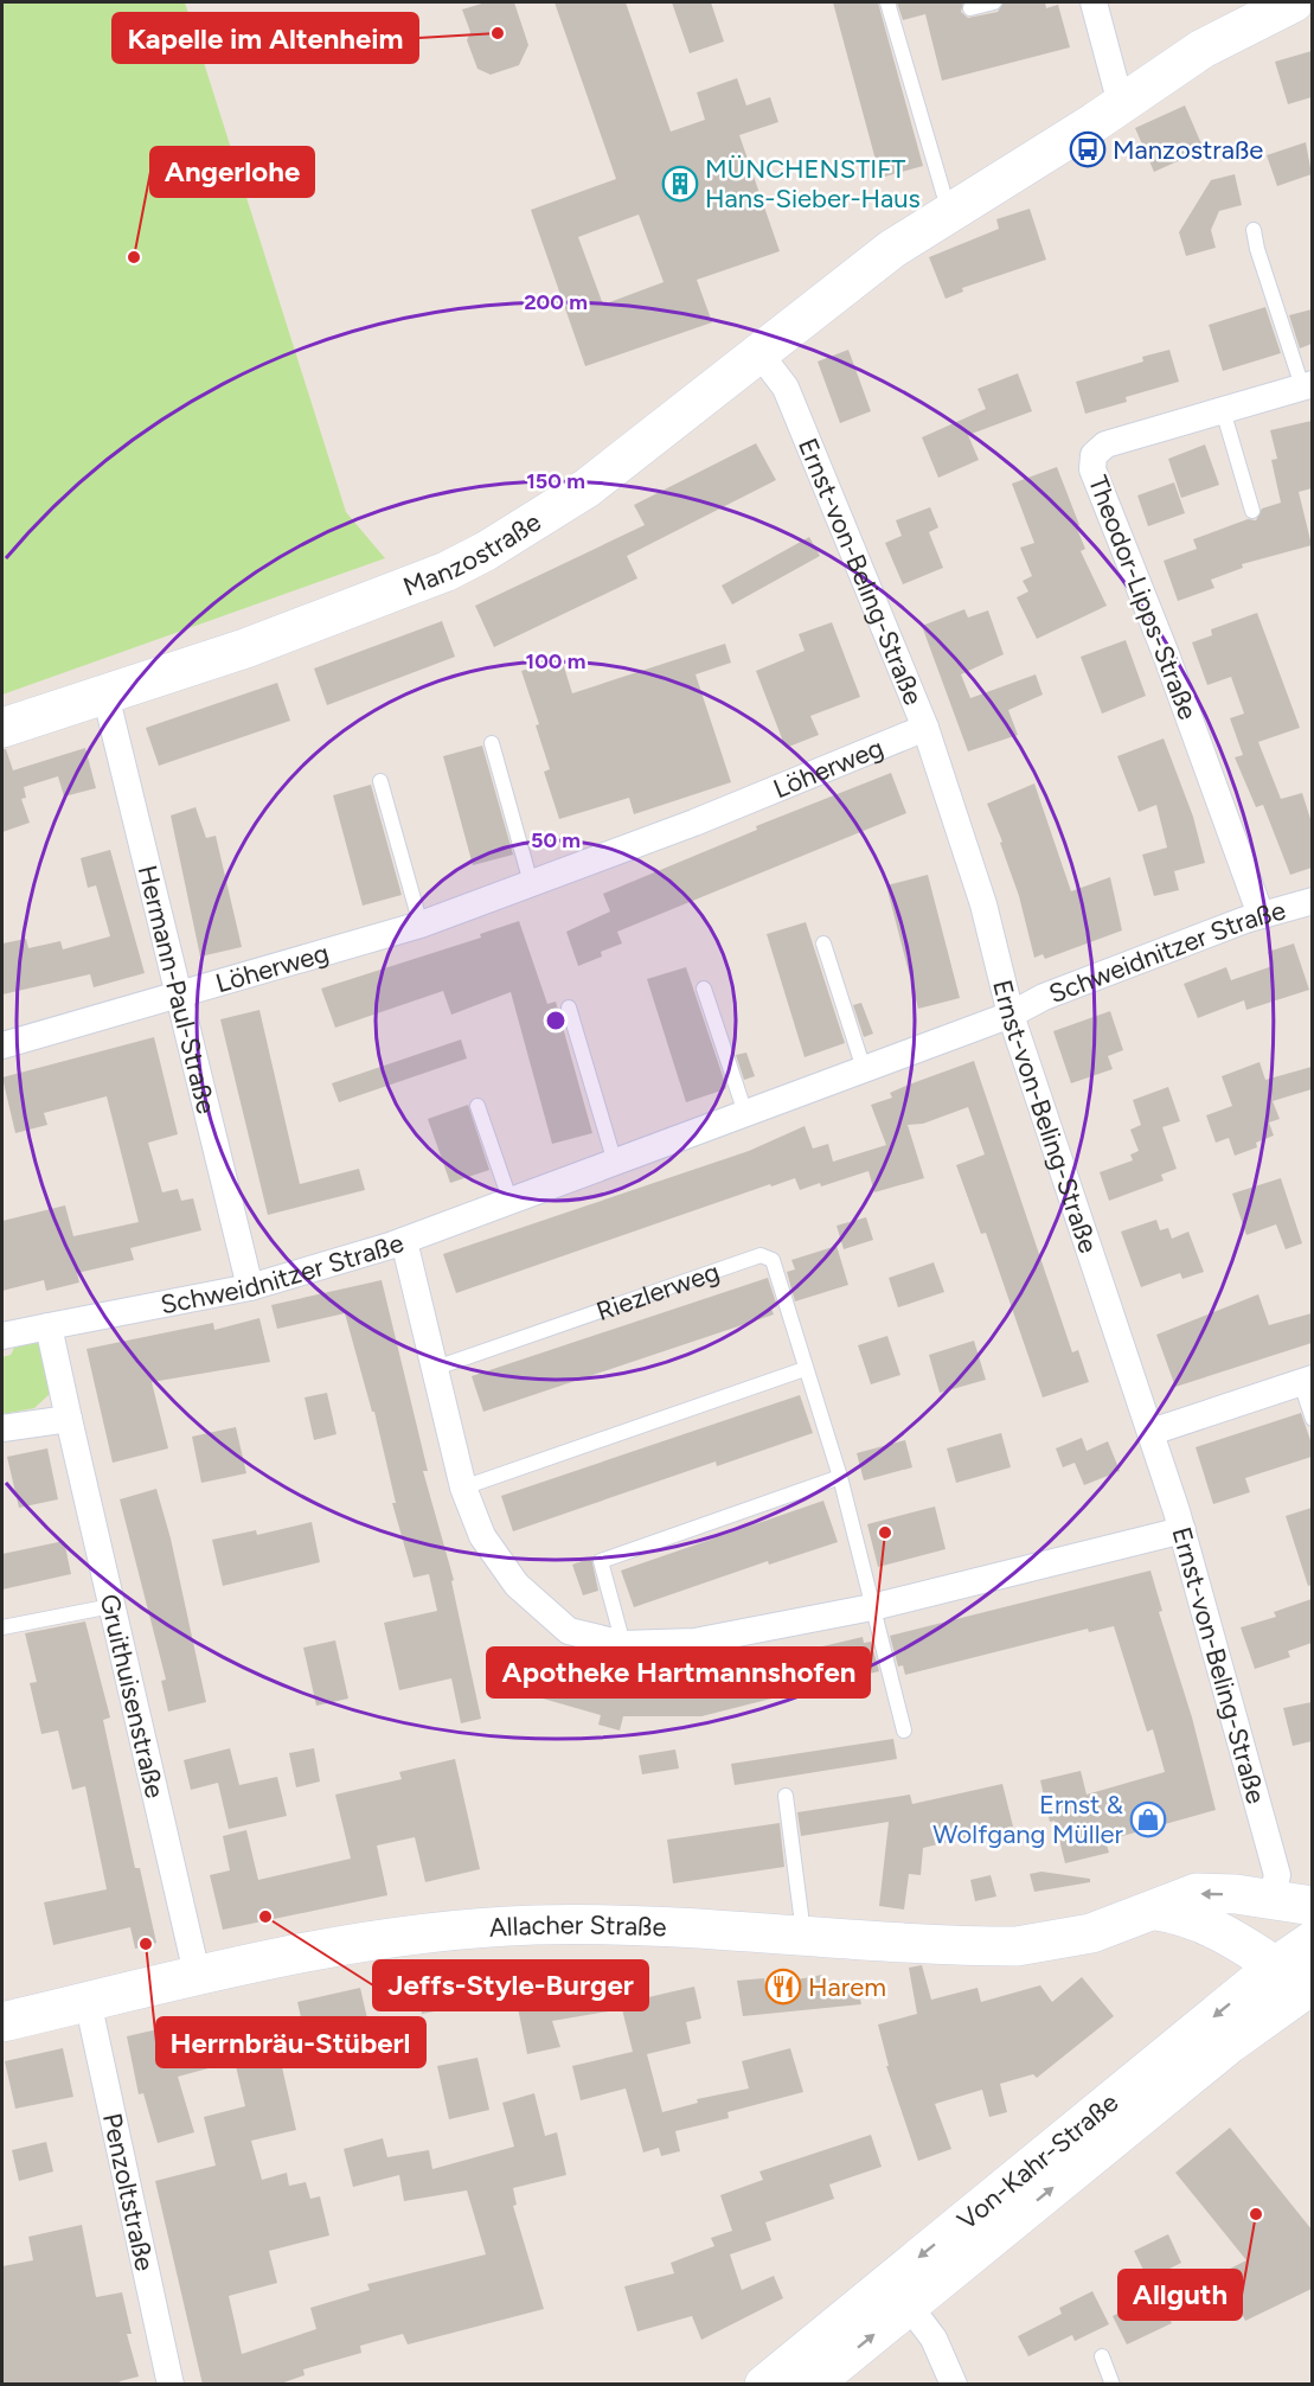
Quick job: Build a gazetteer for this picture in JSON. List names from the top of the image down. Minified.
{"streets":{"street":["Manzostraße","Ernst-von-Beling-Straße","Theodor-Lipps-Straße","Löherweg","Schweidnitzer Straße","Hermann-Paul-Straße","Gruithuisenstraße","Allacher Straße","Von-Kahr-Straße","Penzoltstraße"],"lane":["Riezlerweg"]},"crossings":[["Manzostraße","Ernst-von-Beling-Straße"],["Manzostraße","Hermann-Paul-Straße"],["Ernst-von-Beling-Straße","Löherweg"],["Ernst-von-Beling-Straße","Schweidnitzer Straße"],["Ernst-von-Beling-Straße","Allacher Straße"],["Theodor-Lipps-Straße","Schweidnitzer Straße"],["Löherweg","Hermann-Paul-Straße"],["Schweidnitzer Straße","Hermann-Paul-Straße"],["Schweidnitzer Straße","Gruithuisenstraße"],["Gruithuisenstraße","Allacher Straße"],["Allacher Straße","Penzoltstraße"]],"places":{"other":["Kapelle im Altenheim","Angerlohe","Apotheke Hartmannshofen","Jeffs-Style-Burger","Herrnbräu-Stüberl","Allguth"],"bus stop":["Manzostraße"],"building":["MÜNCHENSTIFT Hans-Sieber-Haus"],"shop":["Ernst & Wolfgang Müller"],"restaurant":["Harem"]},"rings":["200 m","150 m","100 m","50 m"]}
